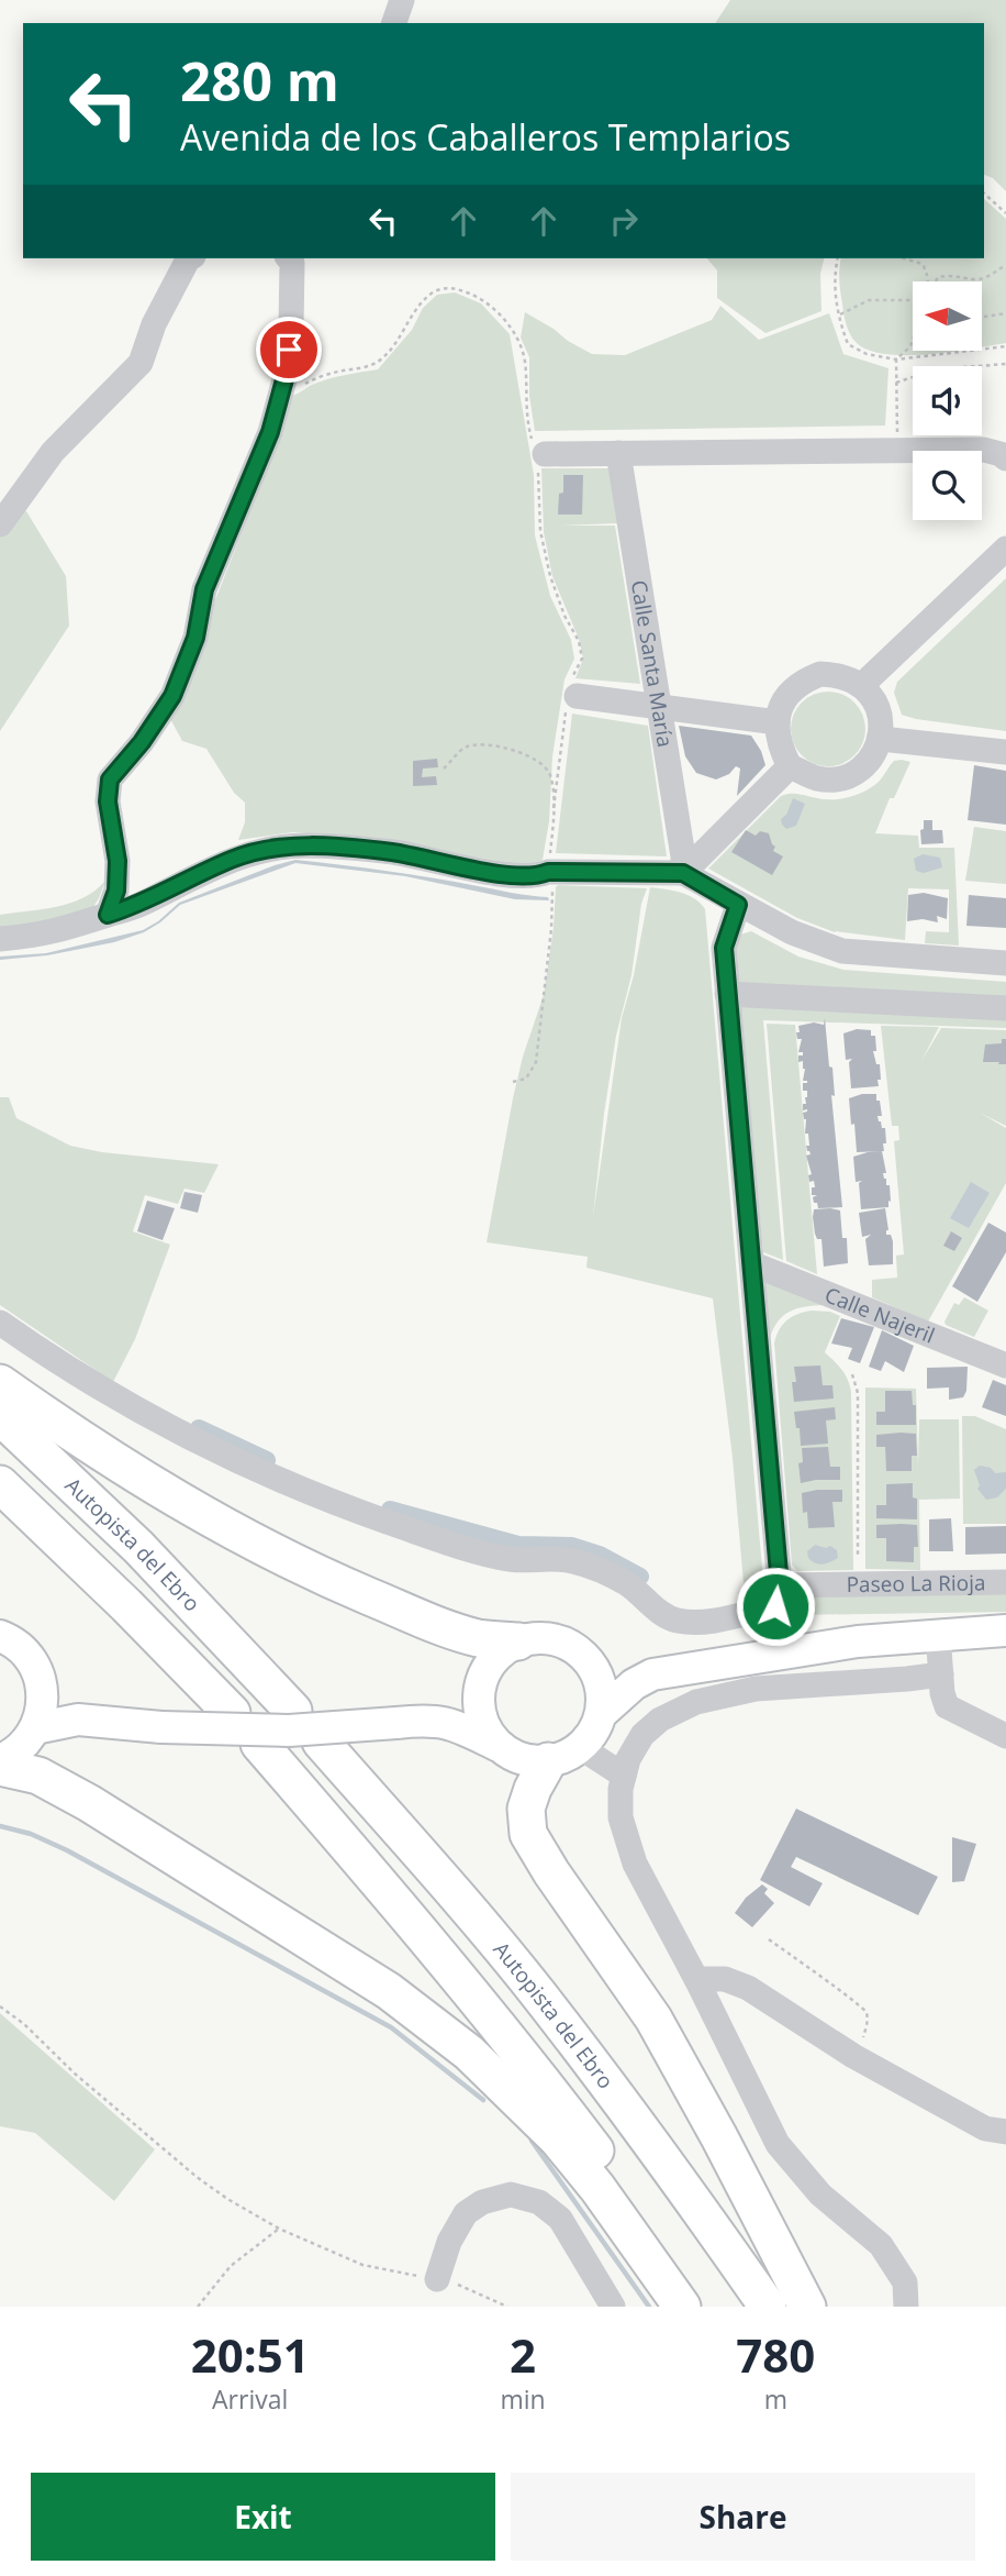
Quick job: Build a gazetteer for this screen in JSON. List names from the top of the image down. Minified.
{"streets":{"highway":["Autopista del Ebro"],"street":["Calle Santa María","Calle Najeril","Paseo La Rioja"]},"north":"left","page":{"turn":["280 m","Avenida de los Caballeros Templarios"],"eta":["20:51","Arrival","2","min","780","m"],"buttons":["Exit","Share"]}}
